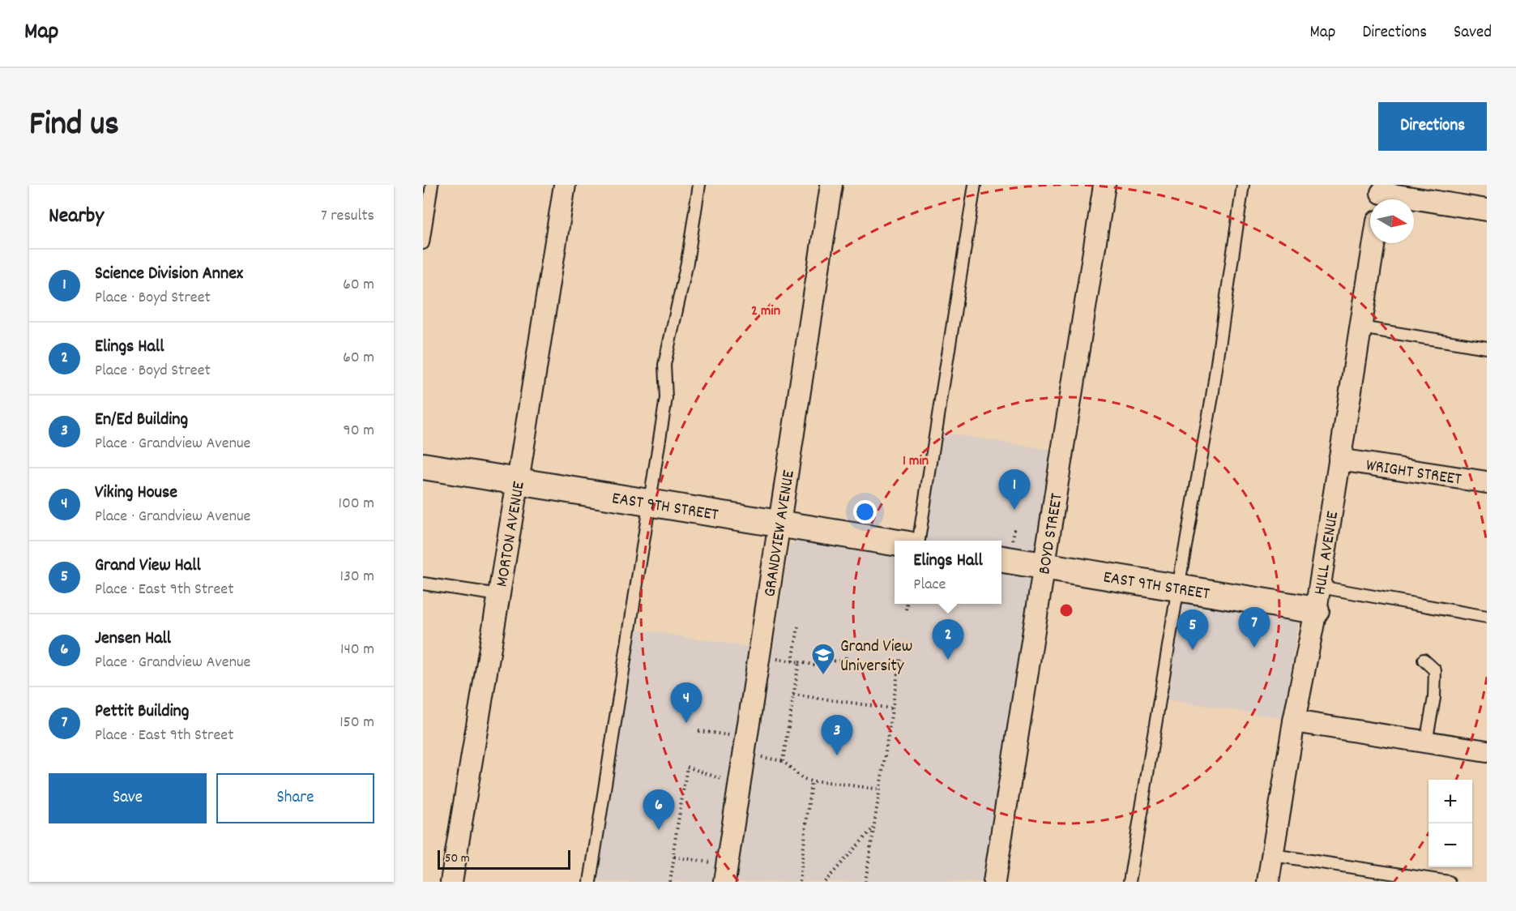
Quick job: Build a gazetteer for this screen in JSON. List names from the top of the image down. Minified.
{"streets":{"street":["WRIGHT STREET","EAST 9TH STREET","MORTON AVENUE","GRANDVIEW AVENUE","BOYD STREET","HULL AVENUE"]},"crossings":[["WRIGHT STREET","HULL AVENUE"],["EAST 9TH STREET","MORTON AVENUE"],["EAST 9TH STREET","GRANDVIEW AVENUE"],["EAST 9TH STREET","BOYD STREET"],["EAST 9TH STREET","HULL AVENUE"]],"places":{"school or university":["Grand View University"]},"scale_bar":"50 m","north":"right","page":{"header":"Map","nav":["Map","Directions","Saved"],"title":"Find us","buttons":["Directions",["Save","Share"]],"heading":["Nearby","7 results"],"list":[{"mark":"1","name":"Science Division Annex","note":"Place · Boyd Street","value":"60 m"},{"mark":"2","name":"Elings Hall","note":"Place · Boyd Street","value":"60 m"},{"mark":"3","name":"En/Ed Building","note":"Place · Grandview Avenue","value":"90 m"},{"mark":"4","name":"Viking House","note":"Place · Grandview Avenue","value":"100 m"},{"mark":"5","name":"Grand View Hall","note":"Place · East 9th Street","value":"130 m"},{"mark":"6","name":"Jensen Hall","note":"Place · Grandview Avenue","value":"140 m"},{"mark":"7","name":"Pettit Building","note":"Place · East 9th Street","value":"150 m"}],"pins":["1","7","5","2","4","3","6"],"popup":["Elings Hall","Place"],"map_buttons":["+","−"],"scale":"50 m"},"rings":["2 min","1 min"]}
